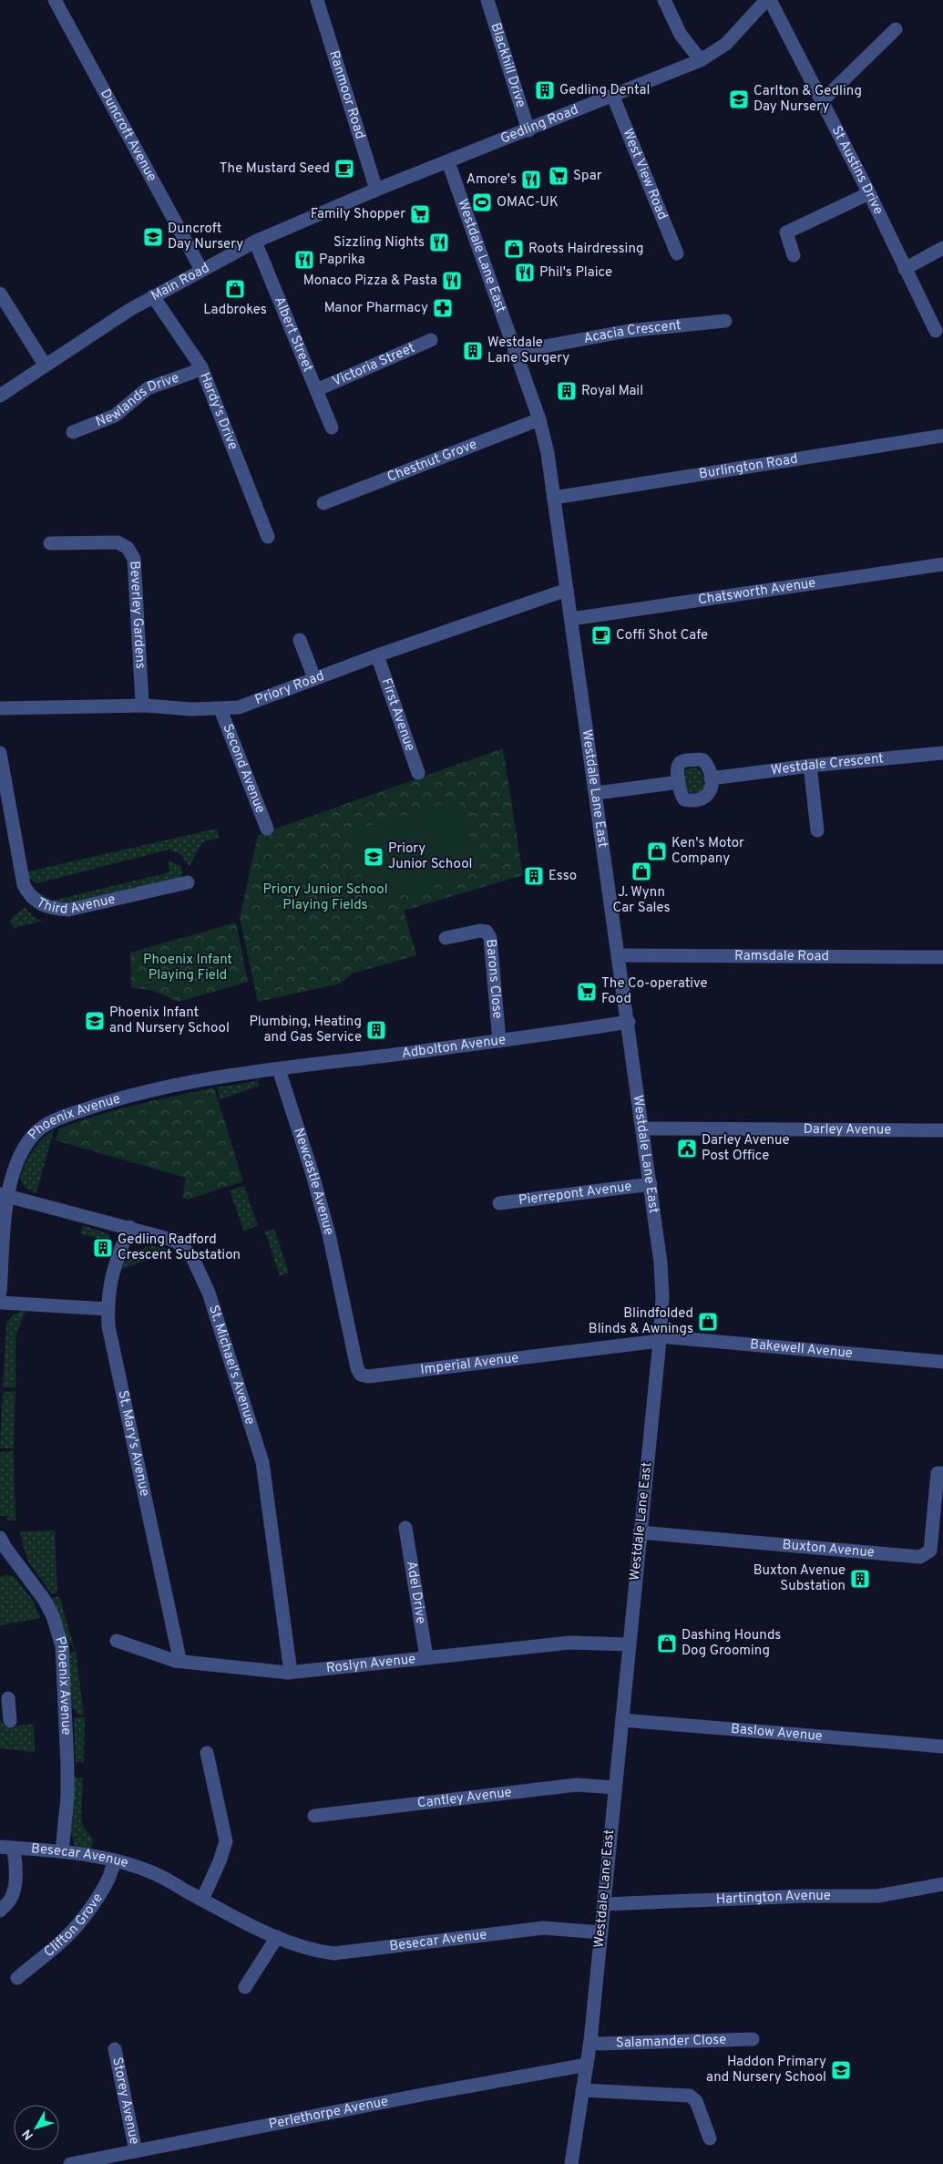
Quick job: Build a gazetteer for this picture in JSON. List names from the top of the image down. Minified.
{"streets":{"street":["Blackhill Drive","Ranmoor Road","Gedling Road","Duncroft Avenue","St Austins Drive","West View Road","Westdale Lane East","Main Road","Acacia Crescent","Albert Street","Victoria Street","Newlands Drive","Hardy's Drive","Chestnut Grove","Burlington Road","Chatsworth Avenue","Beverley Gardens","Priory Road","First Avenue","Westdale Crescent","Second Avenue","Third Avenue","Ramsdale Road","Barons Close","Adbolton Avenue","Phoenix Avenue","Darley Avenue","Newcastle Avenue","Pierrepont Avenue","Bakewell Avenue","Imperial Avenue","St. Michael's Avenue","St. Mary's Avenue","Buxton Avenue","Adel Drive","Roslyn Avenue","Baslow Avenue","Cantley Avenue","Besecar Avenue","Hartington Avenue","Clifton Grove","Salamander Close","Storey Avenue","Perlethorpe Avenue"]},"crossings":[["Blackhill Drive","Gedling Road"],["Ranmoor Road","Main Road"],["Gedling Road","West View Road"],["Gedling Road","Westdale Lane East"],["Gedling Road","Main Road"],["Duncroft Avenue","Main Road"],["Westdale Lane East","Main Road"],["Westdale Lane East","Acacia Crescent"],["Westdale Lane East","Chestnut Grove"],["Westdale Lane East","Burlington Road"],["Westdale Lane East","Chatsworth Avenue"],["Westdale Lane East","Priory Road"],["Westdale Lane East","Ramsdale Road"],["Westdale Lane East","Adbolton Avenue"],["Westdale Lane East","Darley Avenue"],["Westdale Lane East","Pierrepont Avenue"],["Westdale Lane East","Bakewell Avenue"],["Westdale Lane East","Imperial Avenue"],["Westdale Lane East","Buxton Avenue"],["Westdale Lane East","Roslyn Avenue"],["Westdale Lane East","Baslow Avenue"],["Westdale Lane East","Cantley Avenue"],["Westdale Lane East","Besecar Avenue"],["Westdale Lane East","Hartington Avenue"],["Westdale Lane East","Salamander Close"],["Westdale Lane East","Perlethorpe Avenue"],["Main Road","Albert Street"],["Main Road","Hardy's Drive"],["Albert Street","Victoria Street"],["Newlands Drive","Hardy's Drive"],["Beverley Gardens","Priory Road"],["Priory Road","First Avenue"],["Priory Road","Second Avenue"],["Barons Close","Adbolton Avenue"],["Adbolton Avenue","Phoenix Avenue"],["Adbolton Avenue","Newcastle Avenue"],["Phoenix Avenue","Newcastle Avenue"],["Phoenix Avenue","St. Michael's Avenue"],["Phoenix Avenue","Besecar Avenue"],["Newcastle Avenue","Imperial Avenue"],["Bakewell Avenue","Imperial Avenue"],["St. Michael's Avenue","St. Mary's Avenue"],["St. Michael's Avenue","Roslyn Avenue"],["St. Mary's Avenue","Roslyn Avenue"],["Adel Drive","Roslyn Avenue"],["Besecar Avenue","Clifton Grove"],["Storey Avenue","Perlethorpe Avenue"]],"parks":["Priory Junior School Playing Fields","Phoenix Infant Playing Field"],"places":{"building":["Gedling Dental","Westdale Lane Surgery","Royal Mail","Esso","Plumbing, Heating and Gas Service","Gedling Radford Crescent Substation","Buxton Avenue Substation"],"school or university":["Carlton & Gedling Day Nursery","Duncroft Day Nursery","Priory Junior School","Phoenix Infant and Nursery School","Haddon Primary and Nursery School"],"cafe":["The Mustard Seed","Coffi Shot Cafe"],"supermarket":["Spar","Family Shopper","The Co-operative Food"],"restaurant":["Amore's","Sizzling Nights","Paprika","Phil's Plaice","Monaco Pizza & Pasta"],"sports":["OMAC-UK"],"shop":["Roots Hairdressing","Ladbrokes","Ken's Motor Company","J. Wynn Car Sales","Blindfolded Blinds & Awnings","Dashing Hounds Dog Grooming"],"pharmacy":["Manor Pharmacy"],"public building":["Darley Avenue Post Office"]},"north":"bottom left"}
